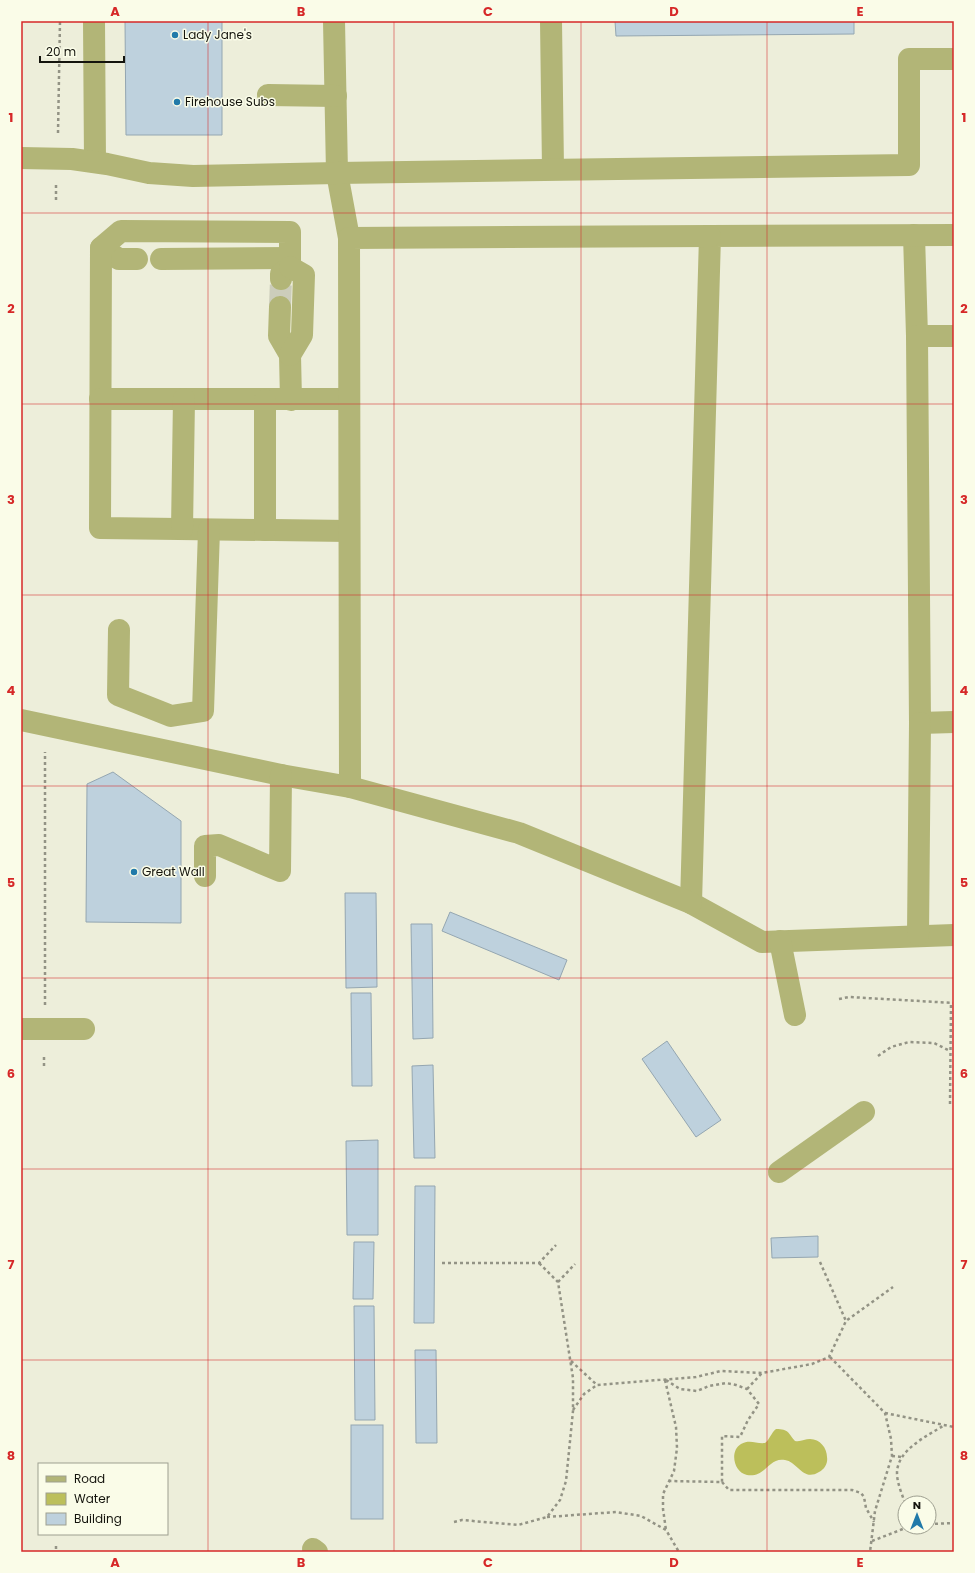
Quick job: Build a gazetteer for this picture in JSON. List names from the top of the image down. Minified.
{"places":["Lady Jane's","Firehouse Subs","Great Wall"],"legend":["Road","Water","Building"],"scale_bar":"20 m","north":"top","grid":{"columns":["A","B","C","D","E"],"rows":["1","2","3","4","5","6","7","8"]}}
